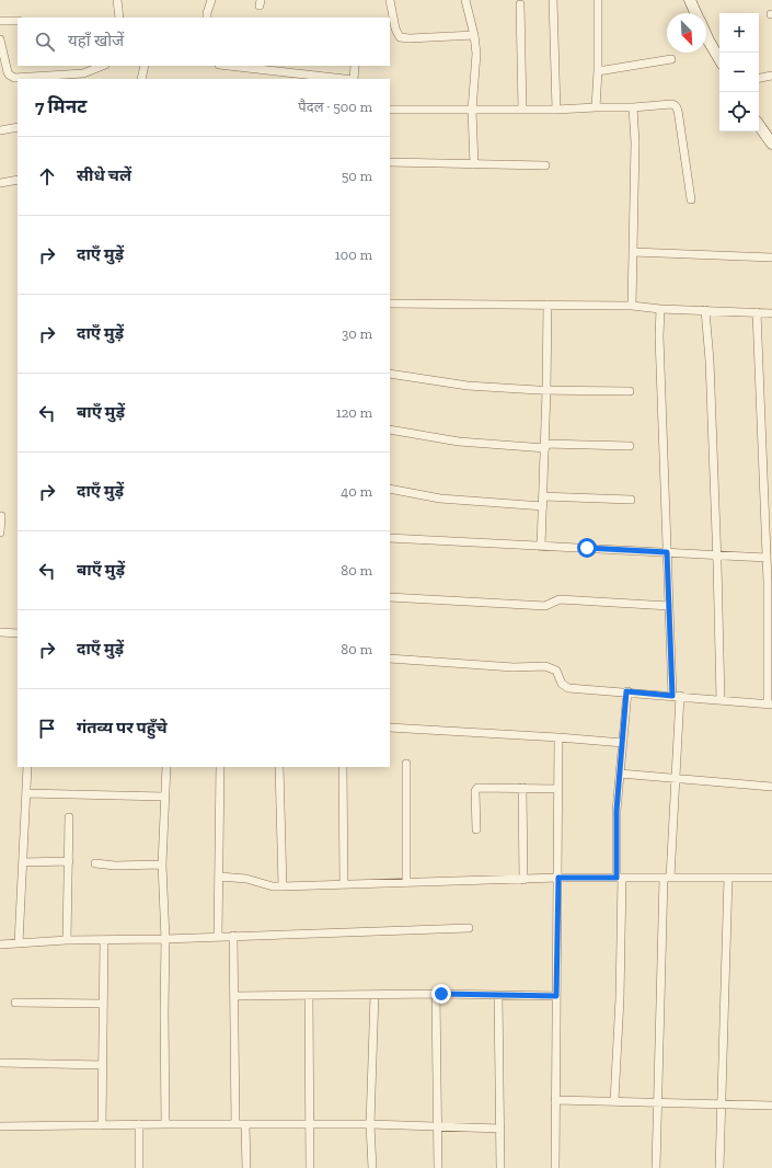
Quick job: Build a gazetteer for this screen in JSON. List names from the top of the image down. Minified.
{"north":"bottom right","page":{"map_buttons":["+","−"],"search":"यहाँ खोजें","heading":["7 मिनट","पैदल · 500 m"],"list":[["सीधे चलें","50 m"],["दाएँ मुड़ें","100 m"],["दाएँ मुड़ें","30 m"],["बाएँ मुड़ें","120 m"],["दाएँ मुड़ें","40 m"],["बाएँ मुड़ें","80 m"],["दाएँ मुड़ें","80 m"],"गंतव्य पर पहुँचे"]}}
